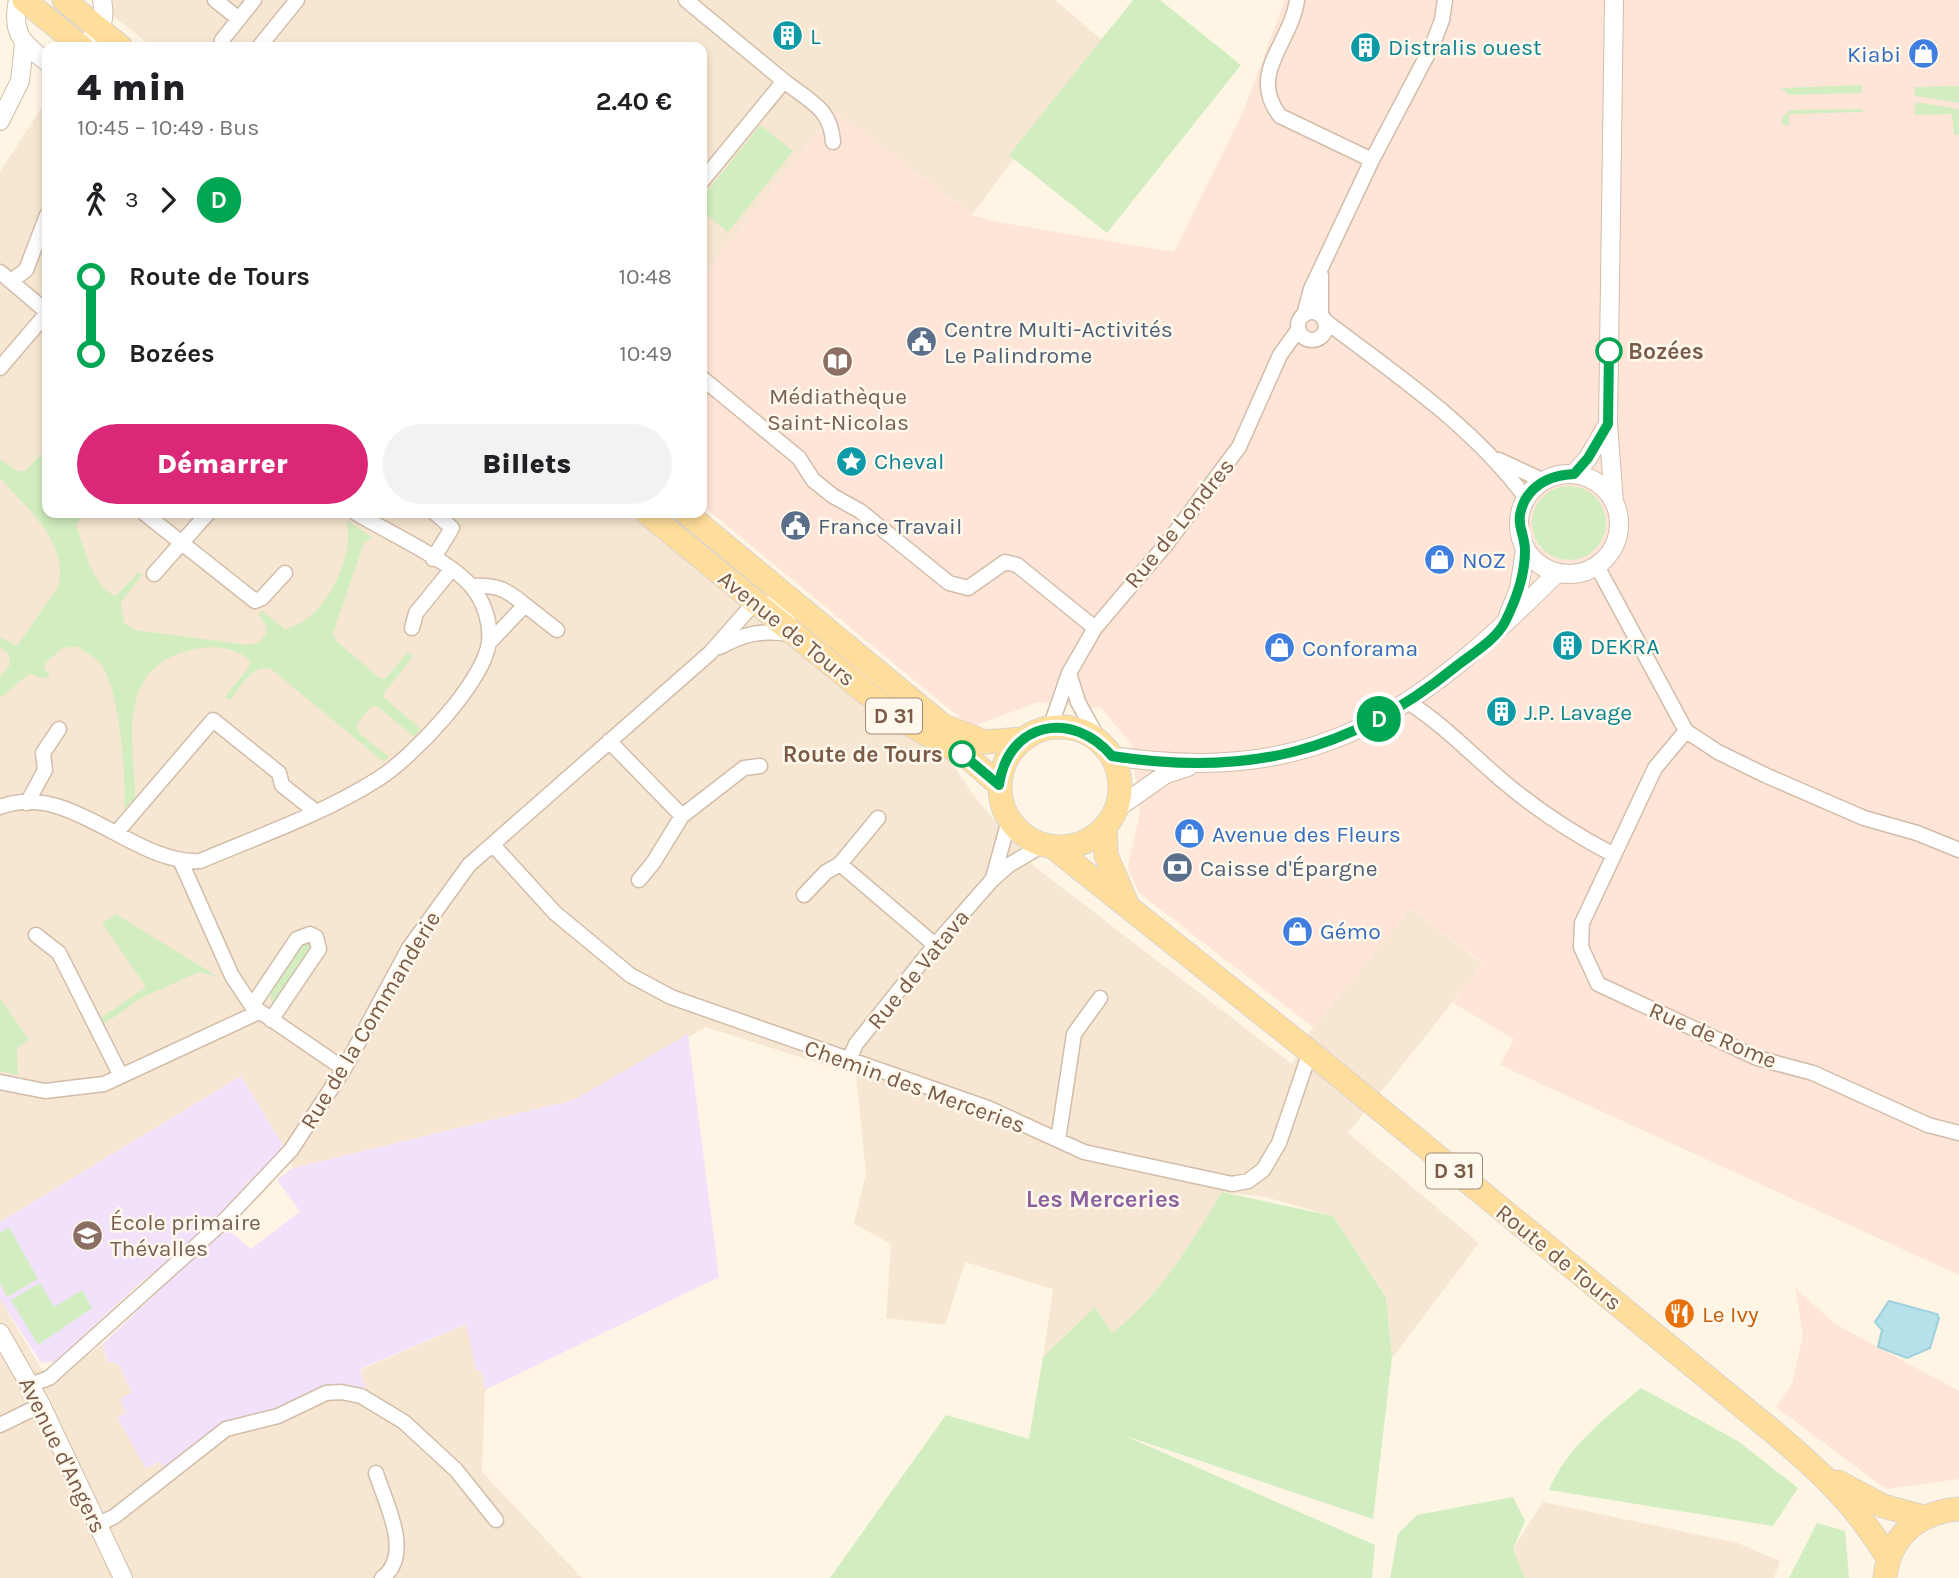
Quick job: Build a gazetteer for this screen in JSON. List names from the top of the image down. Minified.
{"streets":{"main road":["Avenue de Tours","D 31","Route de Tours"],"street":["Rue de Londres","Rue de Vatava","Rue de la Commanderie","Rue de Rome","Chemin des Merceries","Avenue d'Angers"]},"crossings":[["Rue de Londres","Avenue de Tours"],["Rue de Londres","Rue de Vatava"],["Rue de Londres","Route de Tours"],["Avenue de Tours","Rue de Vatava"],["Avenue de Tours","Rue de la Commanderie"],["Avenue de Tours","Route de Tours"],["Rue de Vatava","Chemin des Merceries"],["Rue de Vatava","Route de Tours"],["Rue de la Commanderie","Chemin des Merceries"],["Rue de la Commanderie","Avenue d'Angers"],["Chemin des Merceries","Route de Tours"]],"districts":["Les Merceries"],"places":{"building":["L","Distralis ouest","DEKRA","J.P. Lavage"],"shop":["Kiabi","NOZ","Conforama","Avenue des Fleurs","Gémo"],"public building":["Centre Multi-Activités Le Palindrome","France Travail"],"other":["Bozées","Route de Tours"],"library":["Médiathèque Saint-Nicolas"],"place":["Cheval"],"bank":["Caisse d'Épargne"],"school or university":["École primaire Thévalles"],"restaurant":["Le Ivy"]},"lines":["bus line D"],"page":{"on_map":"D","heading":["4 min","10:45 – 10:49 · Bus","2.40 €"],"legs":["3","D"],"list":[{"name":"Route de Tours","value":"10:48"},{"name":"Bozées","value":"10:49"}],"buttons":["Démarrer","Billets"]}}
